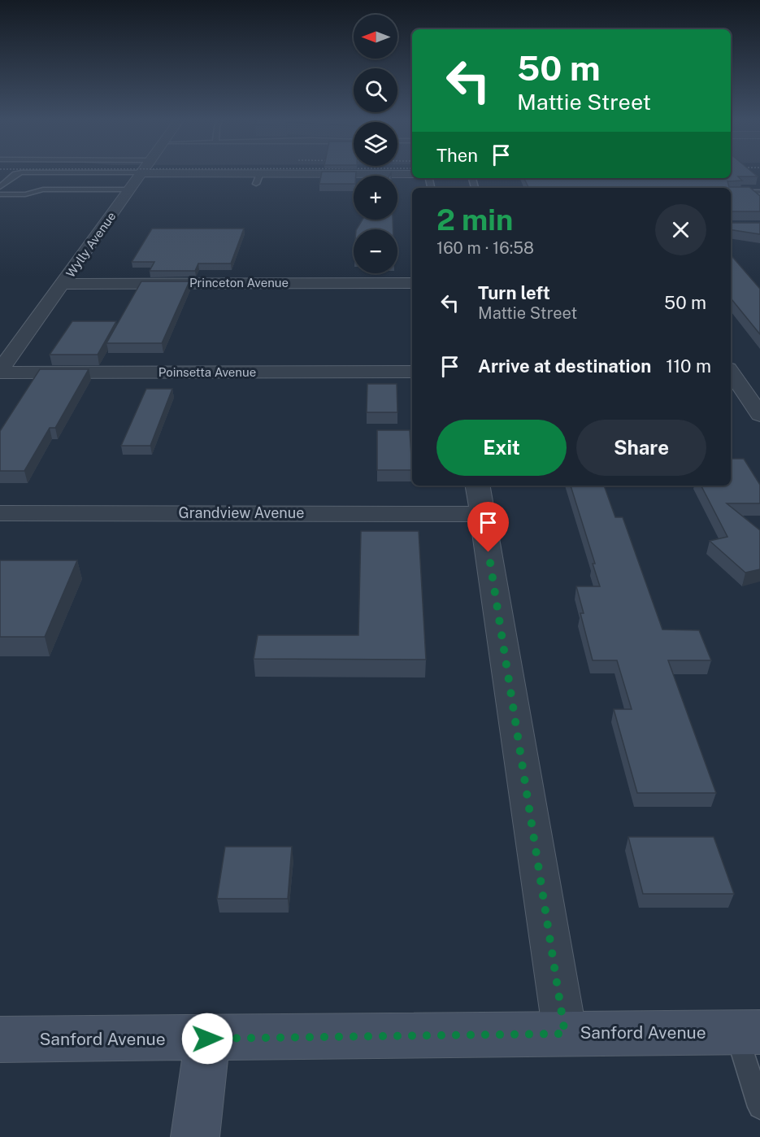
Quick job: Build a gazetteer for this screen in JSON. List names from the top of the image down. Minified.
{"streets":{"main road":["Sanford Avenue"],"street":["Wylly Avenue","Princeton Avenue","Poinsetta Avenue","Grandview Avenue"]},"crossings":[["Wylly Avenue","Princeton Avenue"],["Wylly Avenue","Poinsetta Avenue"]],"north":"left","page":{"map_buttons":["+","−"],"turn":["50 m","Mattie Street"],"then":"Then","heading":["2 min","160 m · 16:58"],"list":[{"name":"Turn left","note":"Mattie Street","value":"50 m"},{"name":"Arrive at destination","value":"110 m"}],"buttons":["Exit","Share"]}}
